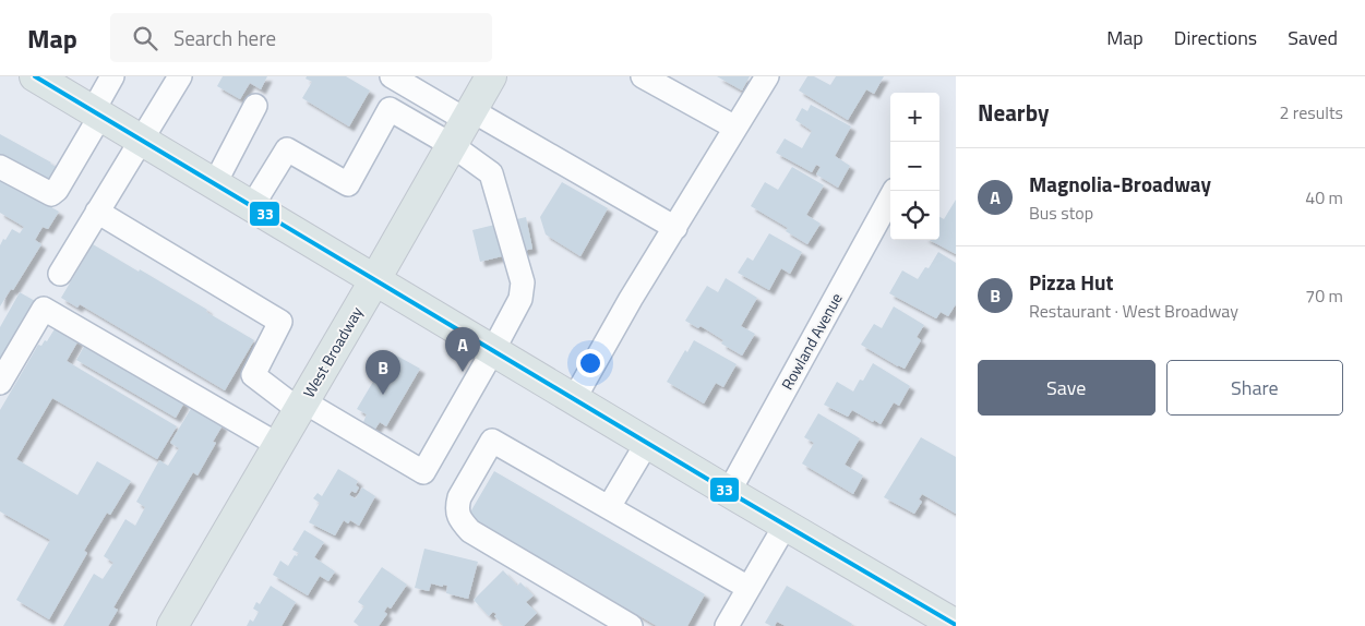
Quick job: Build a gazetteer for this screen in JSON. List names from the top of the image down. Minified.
{"streets":{"main road":["West Broadway"],"street":["Rowland Avenue"]},"lines":["transit line 33"],"page":{"header":"Map","search":"Search here","nav":["Map","Directions","Saved"],"heading":["Nearby","2 results"],"map_buttons":["+","−"],"list":[{"mark":"A","name":"Magnolia-Broadway","note":"Bus stop","value":"40 m"},{"mark":"B","name":"Pizza Hut","note":"Restaurant · West Broadway","value":"70 m"}],"pins":["A","B"],"buttons":["Save","Share"]}}
